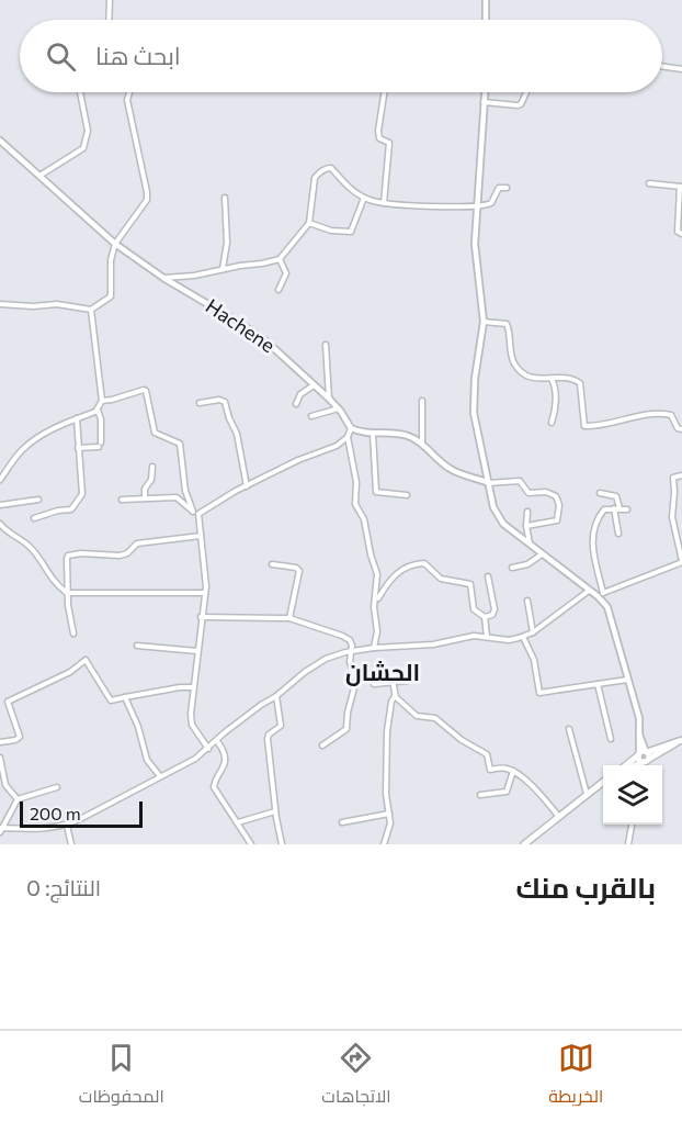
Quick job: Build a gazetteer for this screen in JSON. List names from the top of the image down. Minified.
{"streets":{"street":["Hachene"]},"districts":["الحشان"],"scale_bar":"200 m","page":{"search":"ابحث هنا","scale":"200 m","heading":["بالقرب منك","النتائج: 0"],"nav":["الخريطة","الاتجاهات","المحفوظات"]}}
